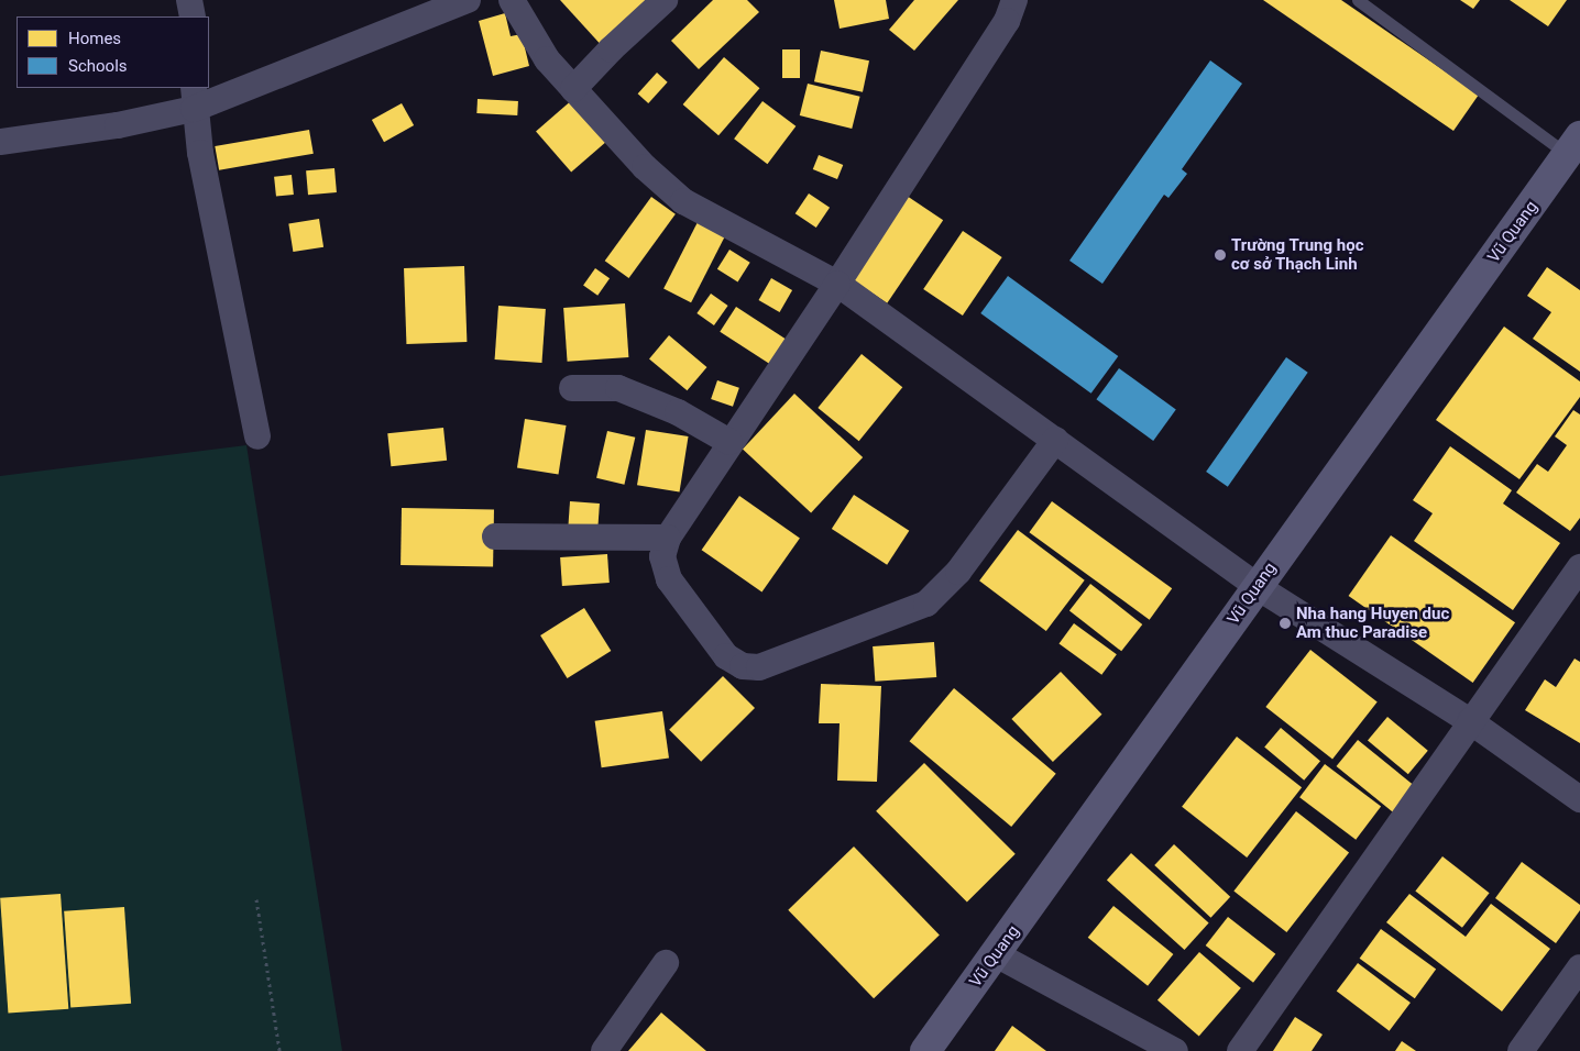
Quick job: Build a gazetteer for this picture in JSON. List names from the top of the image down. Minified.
{"streets":{"main road":["Vũ Quang"]},"places":["Trường Trung học cơ sở Thạch Linh","Nha hang Huyen duc Am thuc Paradise"],"legend":["Homes","Schools"]}
